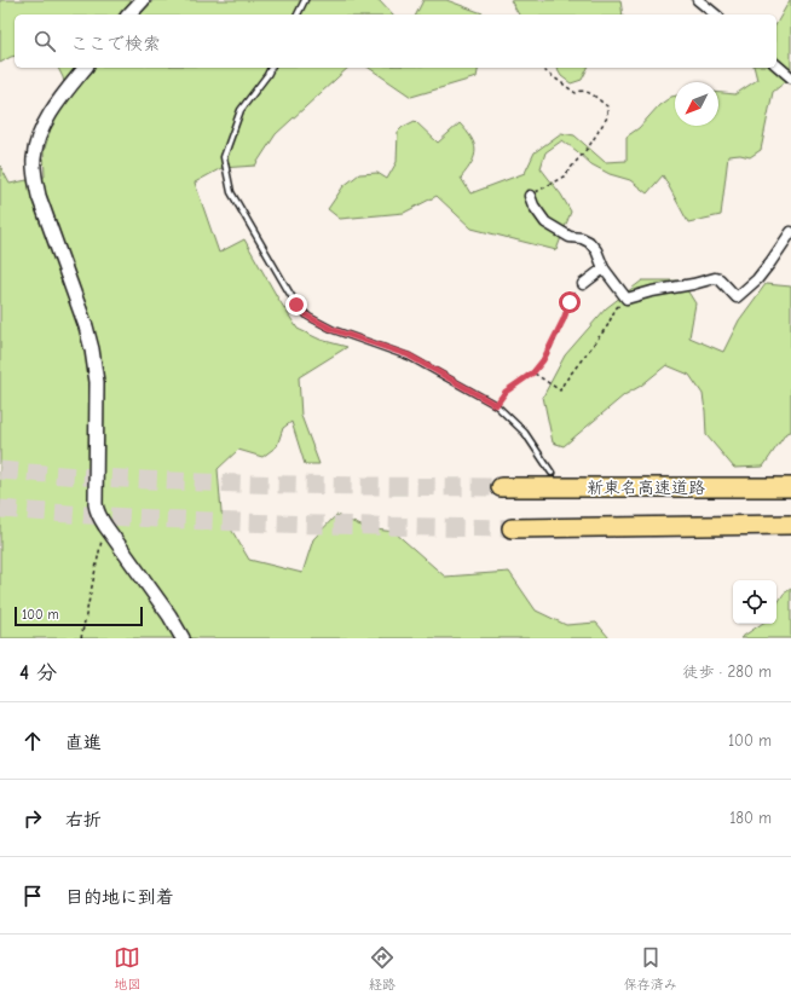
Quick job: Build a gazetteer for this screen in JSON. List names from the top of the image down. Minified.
{"streets":{"highway":["新東名高速道路"]},"scale_bar":"100 m","north":"bottom left","page":{"search":"ここで検索","scale":"100 m","heading":["4 分","徒歩 · 280 m"],"list":[["直進","100 m"],["右折","180 m"],"目的地に到着"],"nav":["地図","経路","保存済み"]}}
